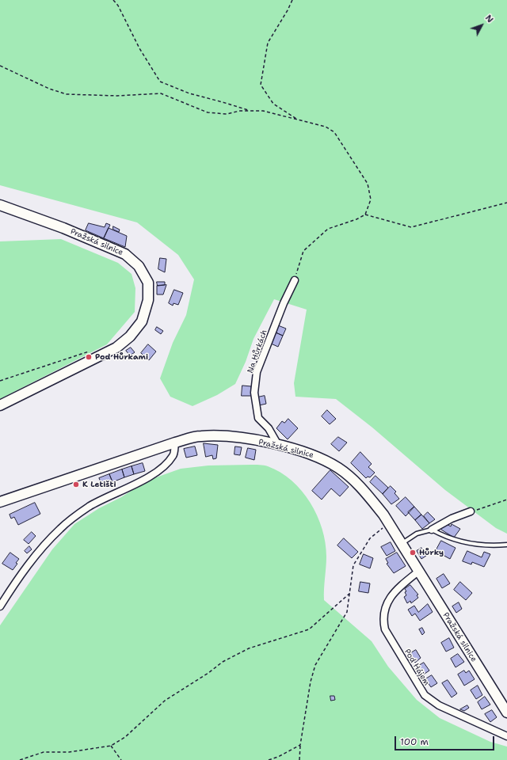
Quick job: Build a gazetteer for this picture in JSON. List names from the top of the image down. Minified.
{"streets":{"street":["Pražská silnice","Na Hůrkách","Pod Hájem"]},"crossings":[["Pražská silnice","Na Hůrkách"],["Pražská silnice","Pod Hájem"]],"places":["Pod Hůrkami","K Letišti","Hůrky"],"scale_bar":"100 m","north":"top right"}
